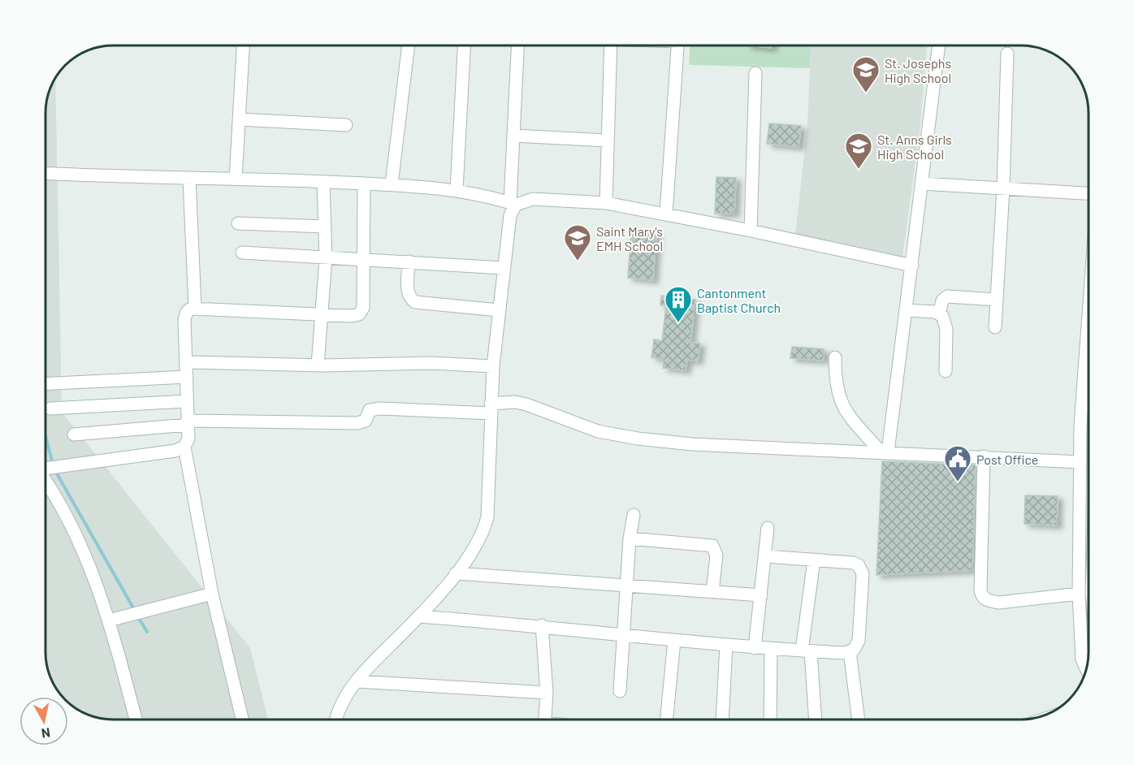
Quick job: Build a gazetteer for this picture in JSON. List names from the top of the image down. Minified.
{"places":{"school or university":["St. Josephs High School","St. Anns Girls High School","Saint Mary's EMH School"],"building":["Cantonment Baptist Church"],"public building":["Post Office"]},"north":"bottom"}
